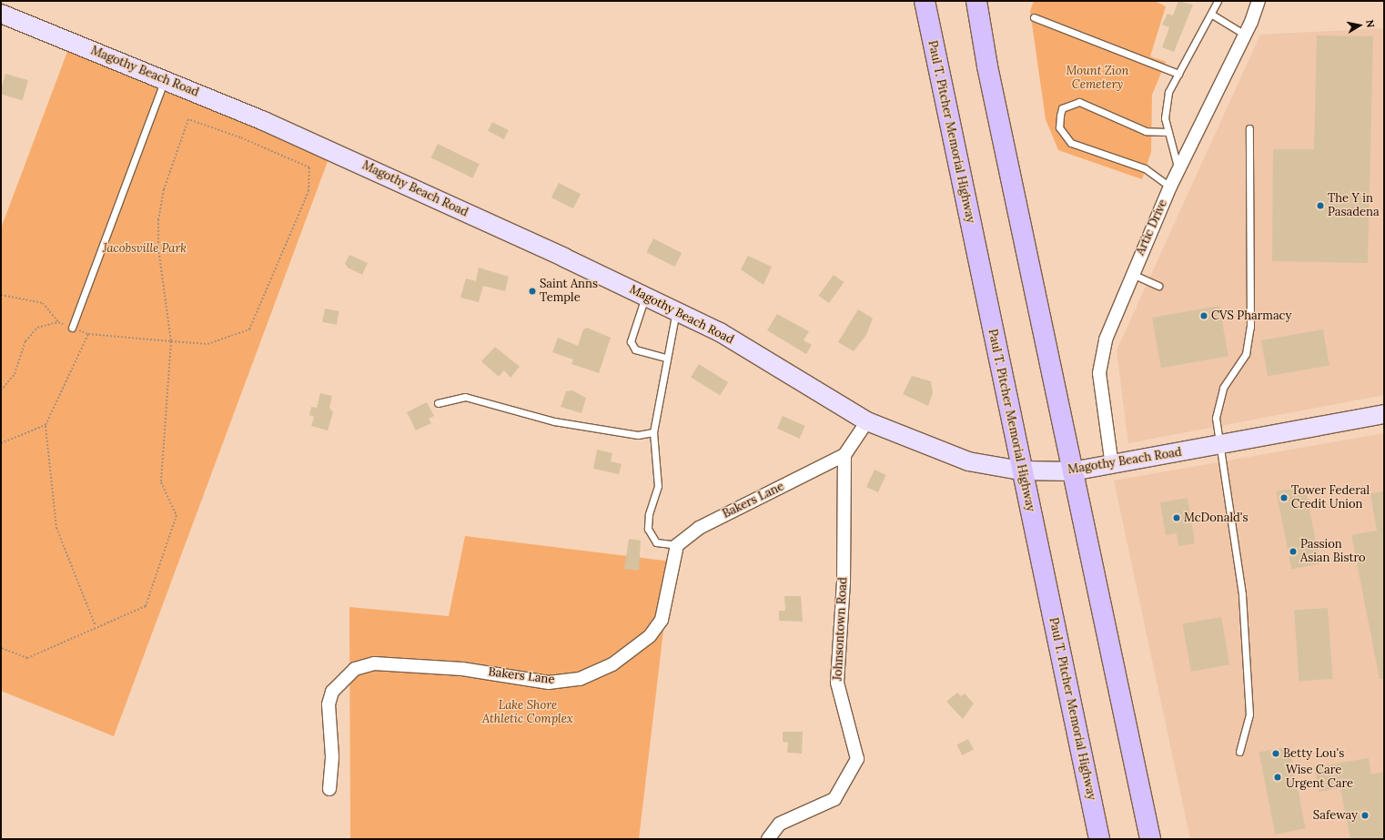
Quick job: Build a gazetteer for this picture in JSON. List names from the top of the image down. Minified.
{"streets":{"main road":["Paul T. Pitcher Memorial Highway"],"street":["Magothy Beach Road","Artic Drive","Bakers Lane","Johnsontown Road"]},"crossings":[["Magothy Beach Road","Paul T. Pitcher Memorial Highway"],["Magothy Beach Road","Artic Drive"],["Bakers Lane","Johnsontown Road"]],"parks":["Mount Zion Cemetery","Jacobsville Park","Lake Shore Athletic Complex"],"places":["The Y in Pasadena","Saint Anns Temple","CVS Pharmacy","Tower Federal Credit Union","McDonald's","Passion Asian Bistro","Betty Lou's","Wise Care Urgent Care","Safeway"],"north":"right"}
